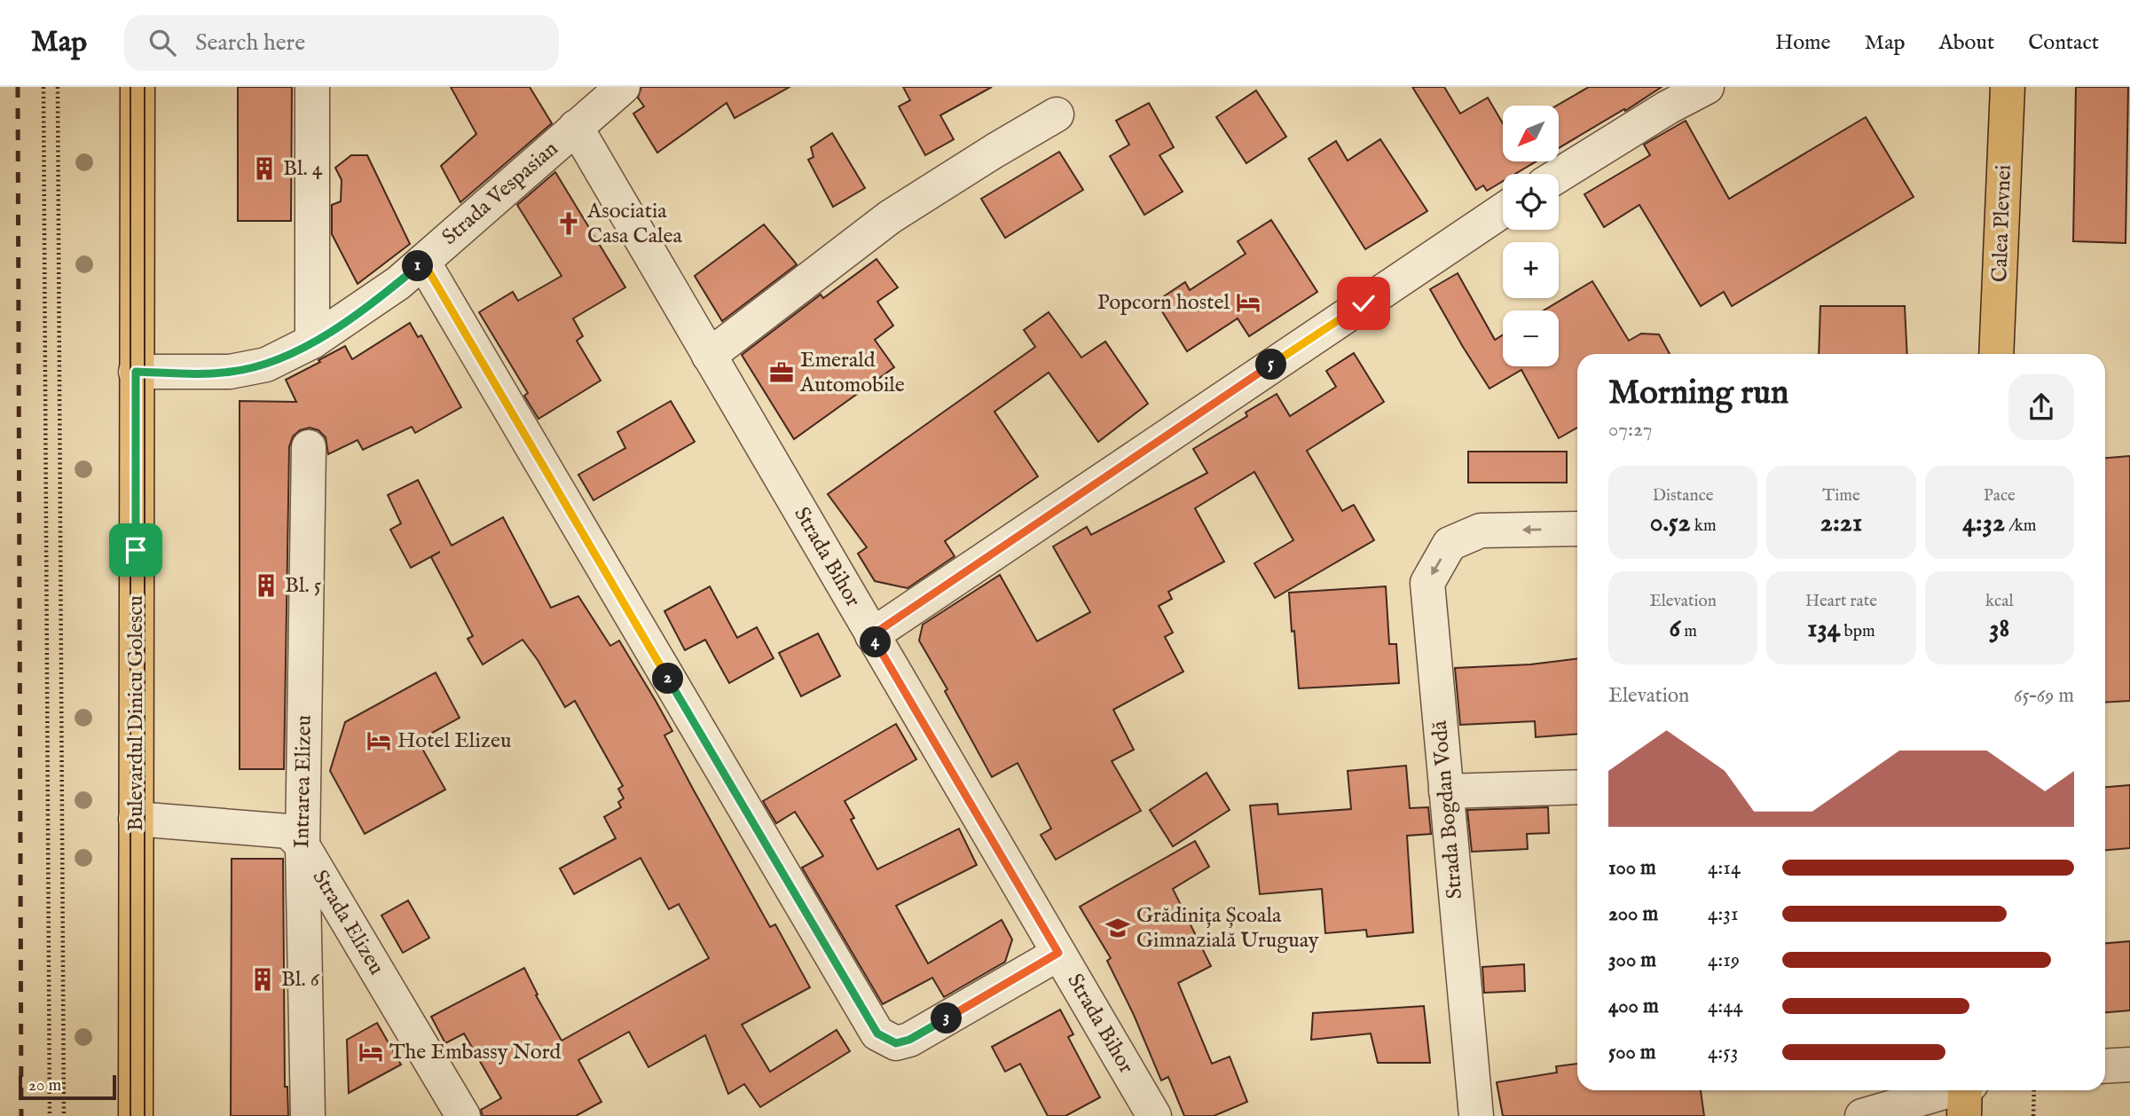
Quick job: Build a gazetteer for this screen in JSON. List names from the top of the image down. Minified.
{"streets":{"main road":["Calea Plevnei","Bulevardul Dinicu Golescu"],"street":["Strada Vespasian","Strada Bihor","Intrarea Elizeu","Strada Bogdan Vodă","Strada Elizeu"]},"crossings":[["Strada Vespasian","Strada Bihor"],["Strada Vespasian","Bulevardul Dinicu Golescu"],["Bulevardul Dinicu Golescu","Strada Elizeu"],["Intrarea Elizeu","Strada Elizeu"]],"places":{"building":["Bl. 4","Bl. 5","Bl. 6"],"church":["Asociatia Casa Calea"],"hotel":["Popcorn hostel","Hotel Elizeu","The Embassy Nord"],"office":["Emerald Automobile"],"school or university":["Grădinița Școala Gimnazială Uruguay"]},"scale_bar":"20 m","north":"bottom left","page":{"header":"Map","search":"Search here","nav":["Home","Map","About","Contact"],"map_buttons":["+","−"],"pins":["1","5","4","2","3"],"heading":["Morning run","07:27"],"stats":[["Distance","0.52 km"],["Time","2:21"],["Pace","4:32 /km"],["Elevation","6 m"],["Heart rate","134 bpm"],["kcal","38"]],"chart":["Elevation","65–69 m"],"list":[{"name":"100 m","note":"4:14"},{"name":"200 m","note":"4:31"},{"name":"300 m","note":"4:19"},{"name":"400 m","note":"4:44"},{"name":"500 m","note":"4:53"}],"scale":"20 m"}}
